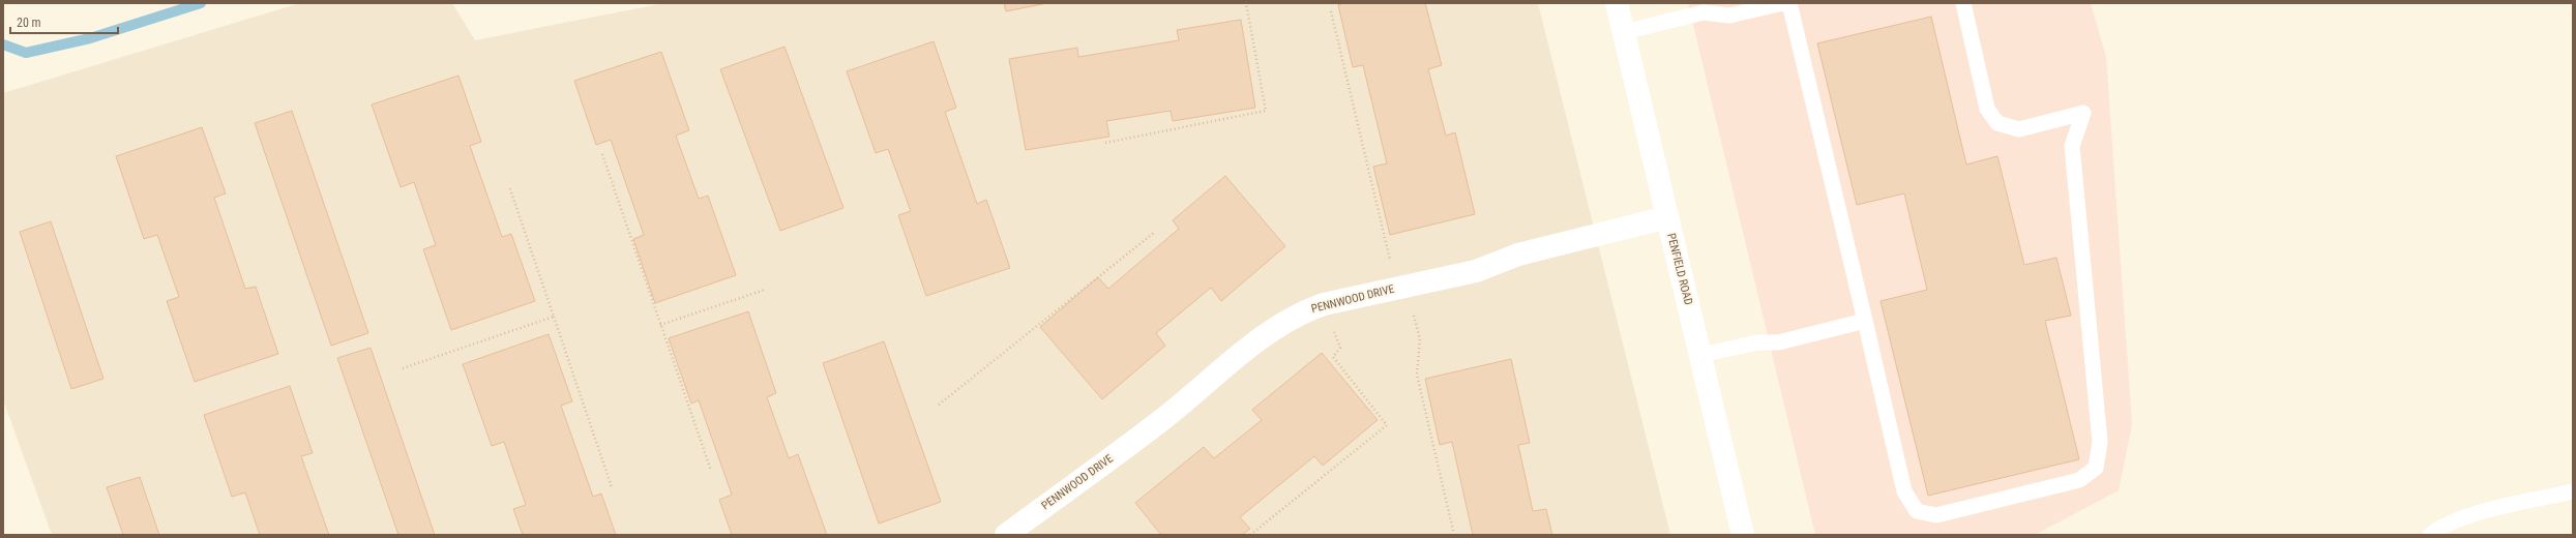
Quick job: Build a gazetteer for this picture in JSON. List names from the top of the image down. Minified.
{"streets":{"street":["PENFIELD ROAD","PENNWOOD DRIVE"]},"crossings":[["PENFIELD ROAD","PENNWOOD DRIVE"]],"scale_bar":"20 m"}
